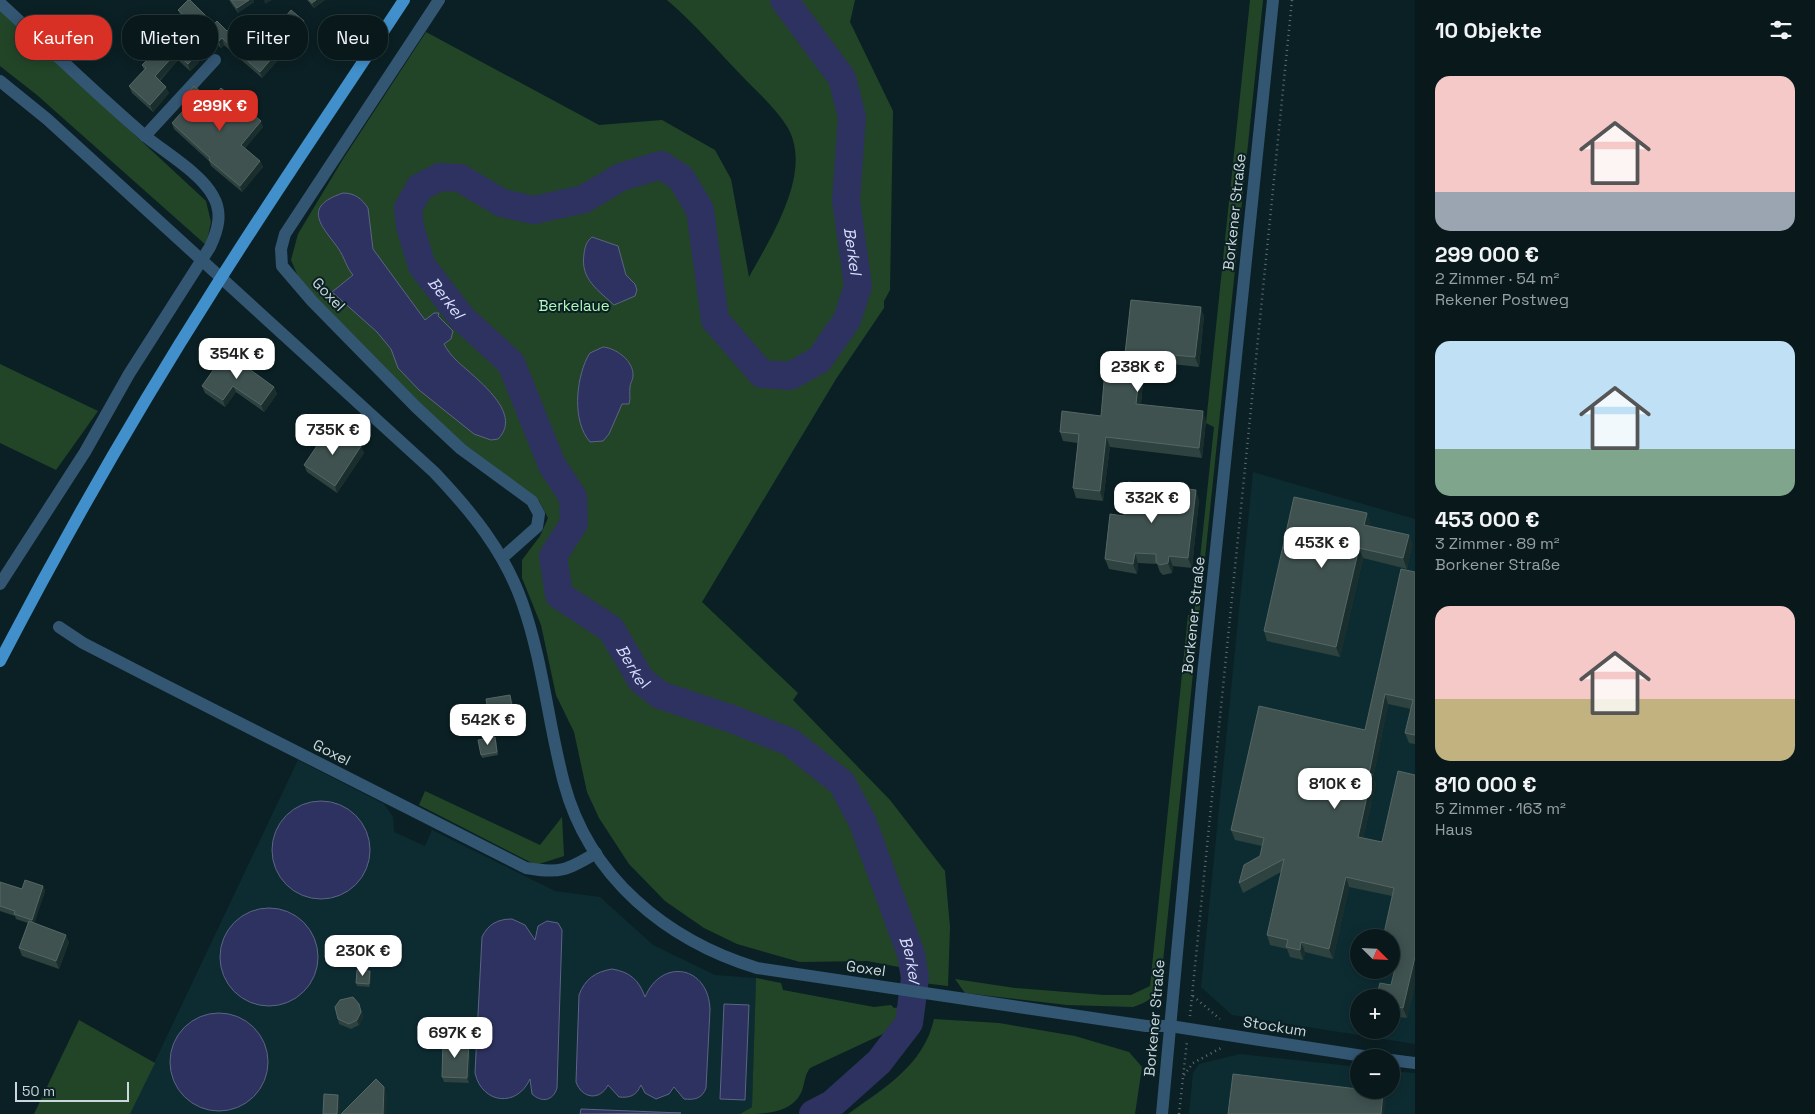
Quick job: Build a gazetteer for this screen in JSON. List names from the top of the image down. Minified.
{"streets":{"street":["Borkener Straße","Goxel","Stockum"]},"crossings":[["Borkener Straße","Goxel"],["Borkener Straße","Stockum"],["Goxel","Stockum"]],"water":["Berkel"],"parks":["Berkelaue"],"scale_bar":"50 m","north":"bottom right","page":{"heading":"10 Objekte","chip":["Kaufen","Mieten","Filter","Neu"],"list":[{"name":"299 000 €","note":"2 Zimmer · 54 m² · Rekener Postweg"},{"name":"453 000 €","note":"3 Zimmer · 89 m² · Borkener Straße"},{"name":"810 000 €","note":"5 Zimmer · 163 m² · Haus"}],"price":["299K €","354K €","238K €","735K €","332K €","453K €","542K €","810K €","230K €","697K €"],"map_buttons":["+","−"],"scale":"50 m"}}
